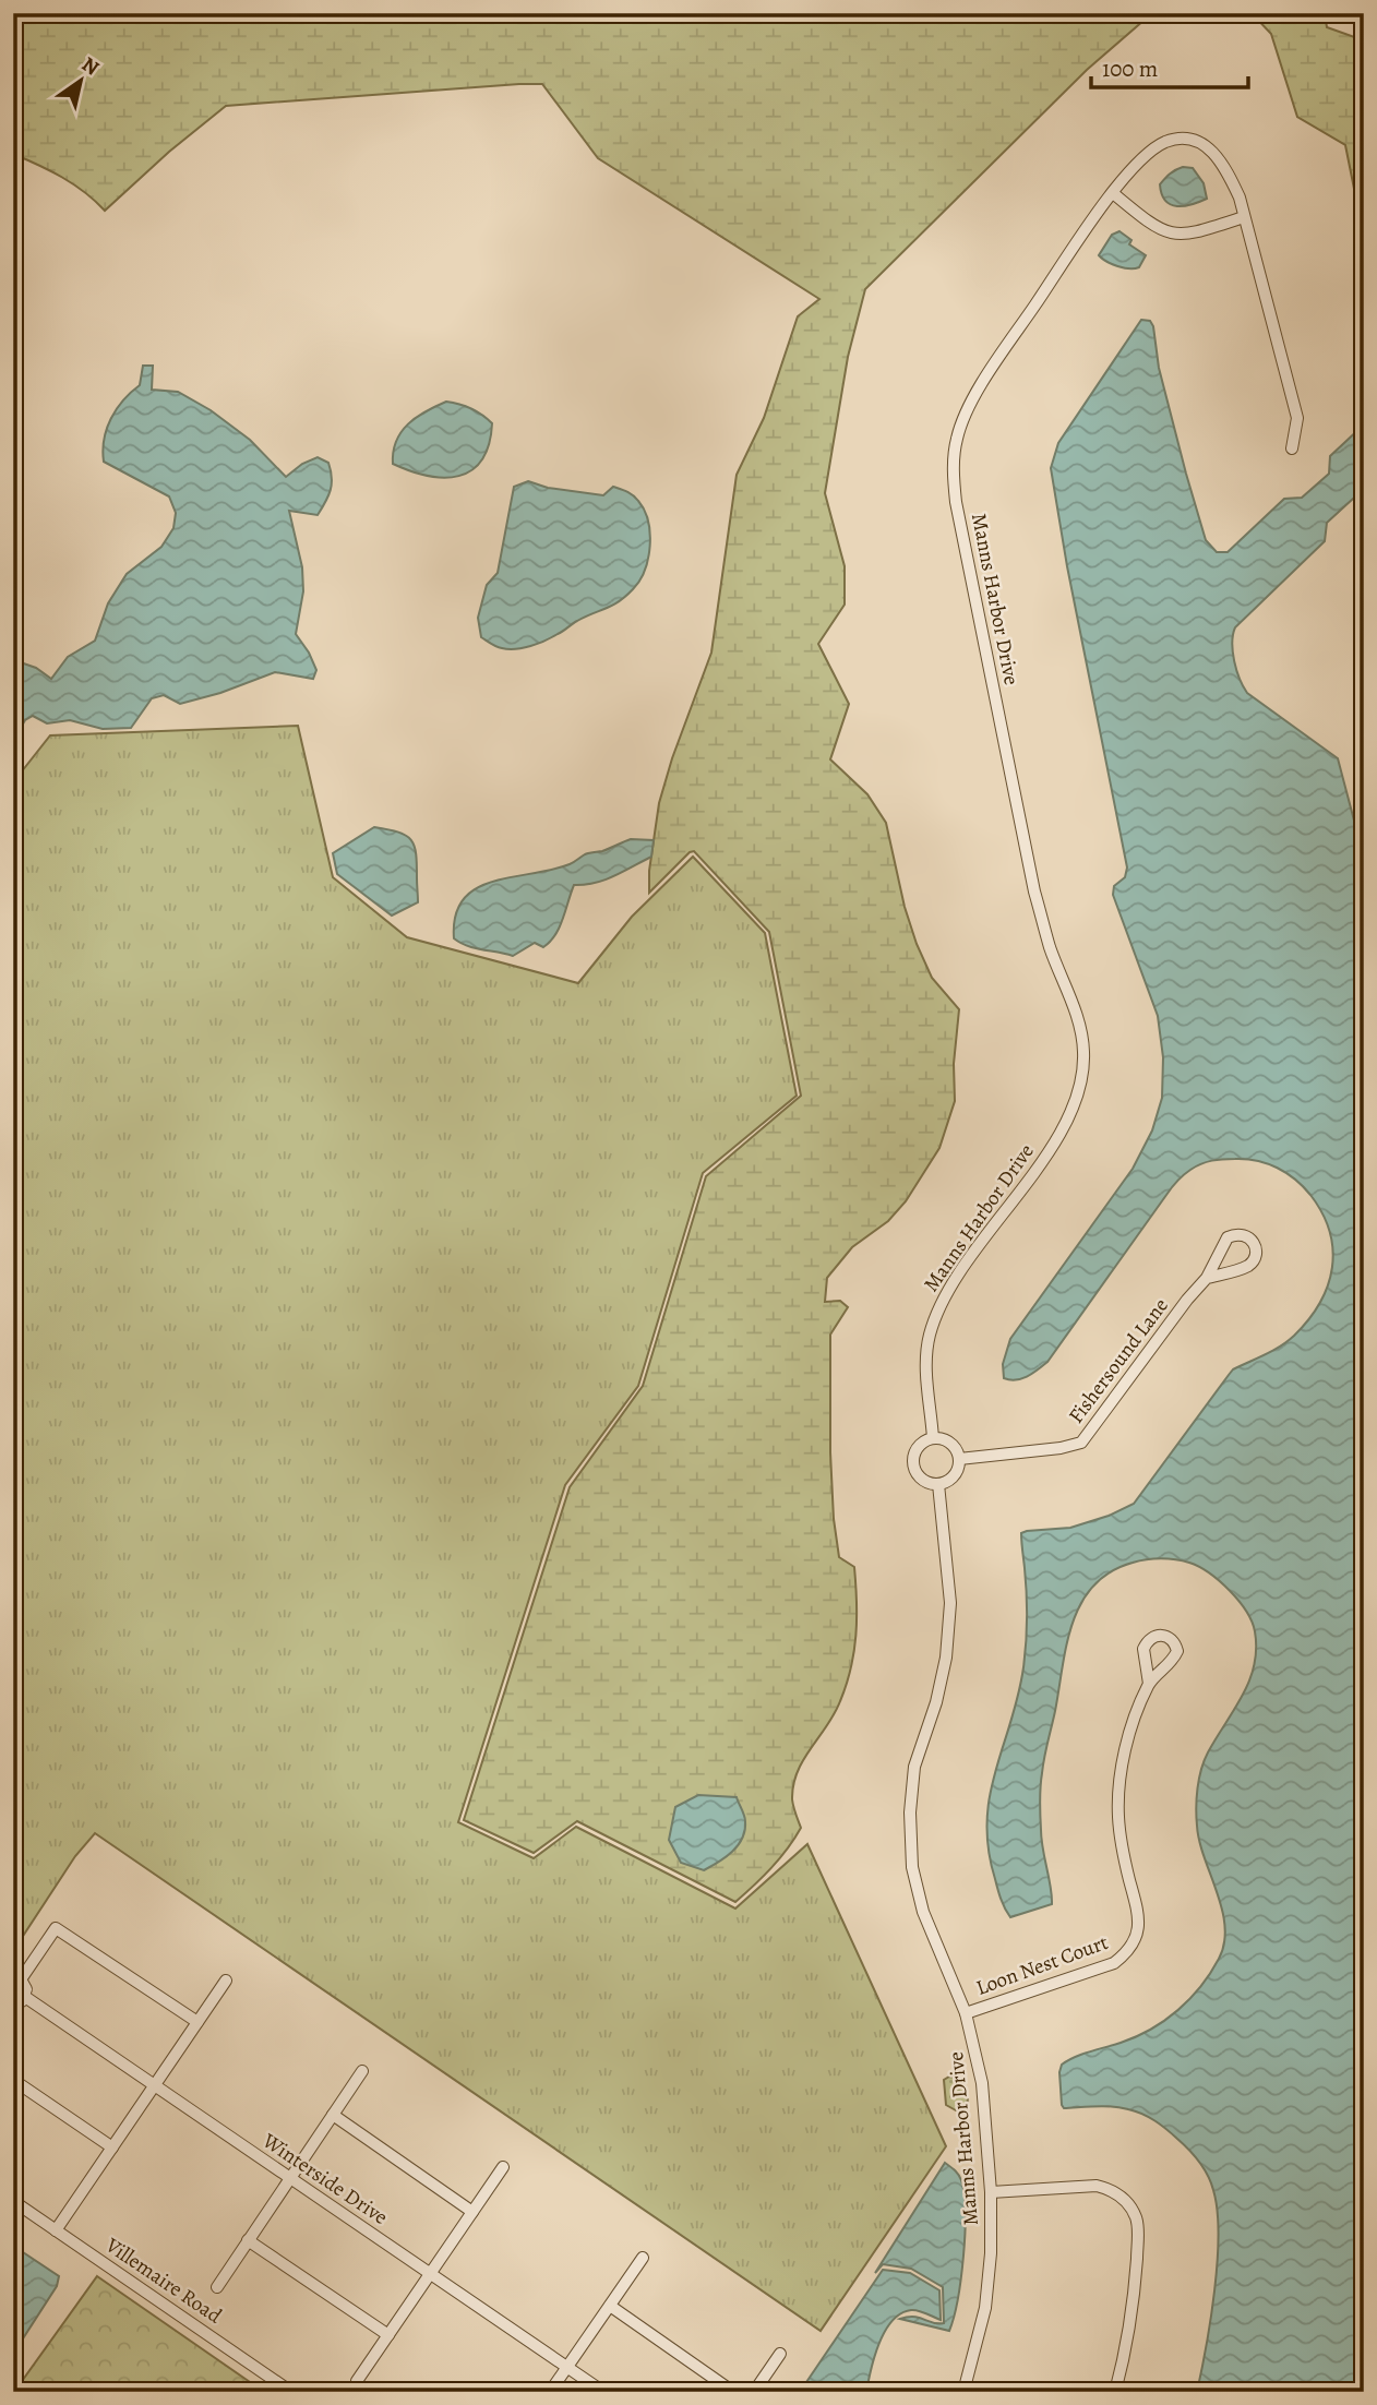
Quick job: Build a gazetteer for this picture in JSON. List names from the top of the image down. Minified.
{"streets":{"street":["Manns Harbor Drive","Fishersound Lane","Loon Nest Court","Winterside Drive","Villemaire Road"]},"crossings":[["Manns Harbor Drive","Fishersound Lane"],["Manns Harbor Drive","Loon Nest Court"]],"scale_bar":"100 m","north":"top right"}
